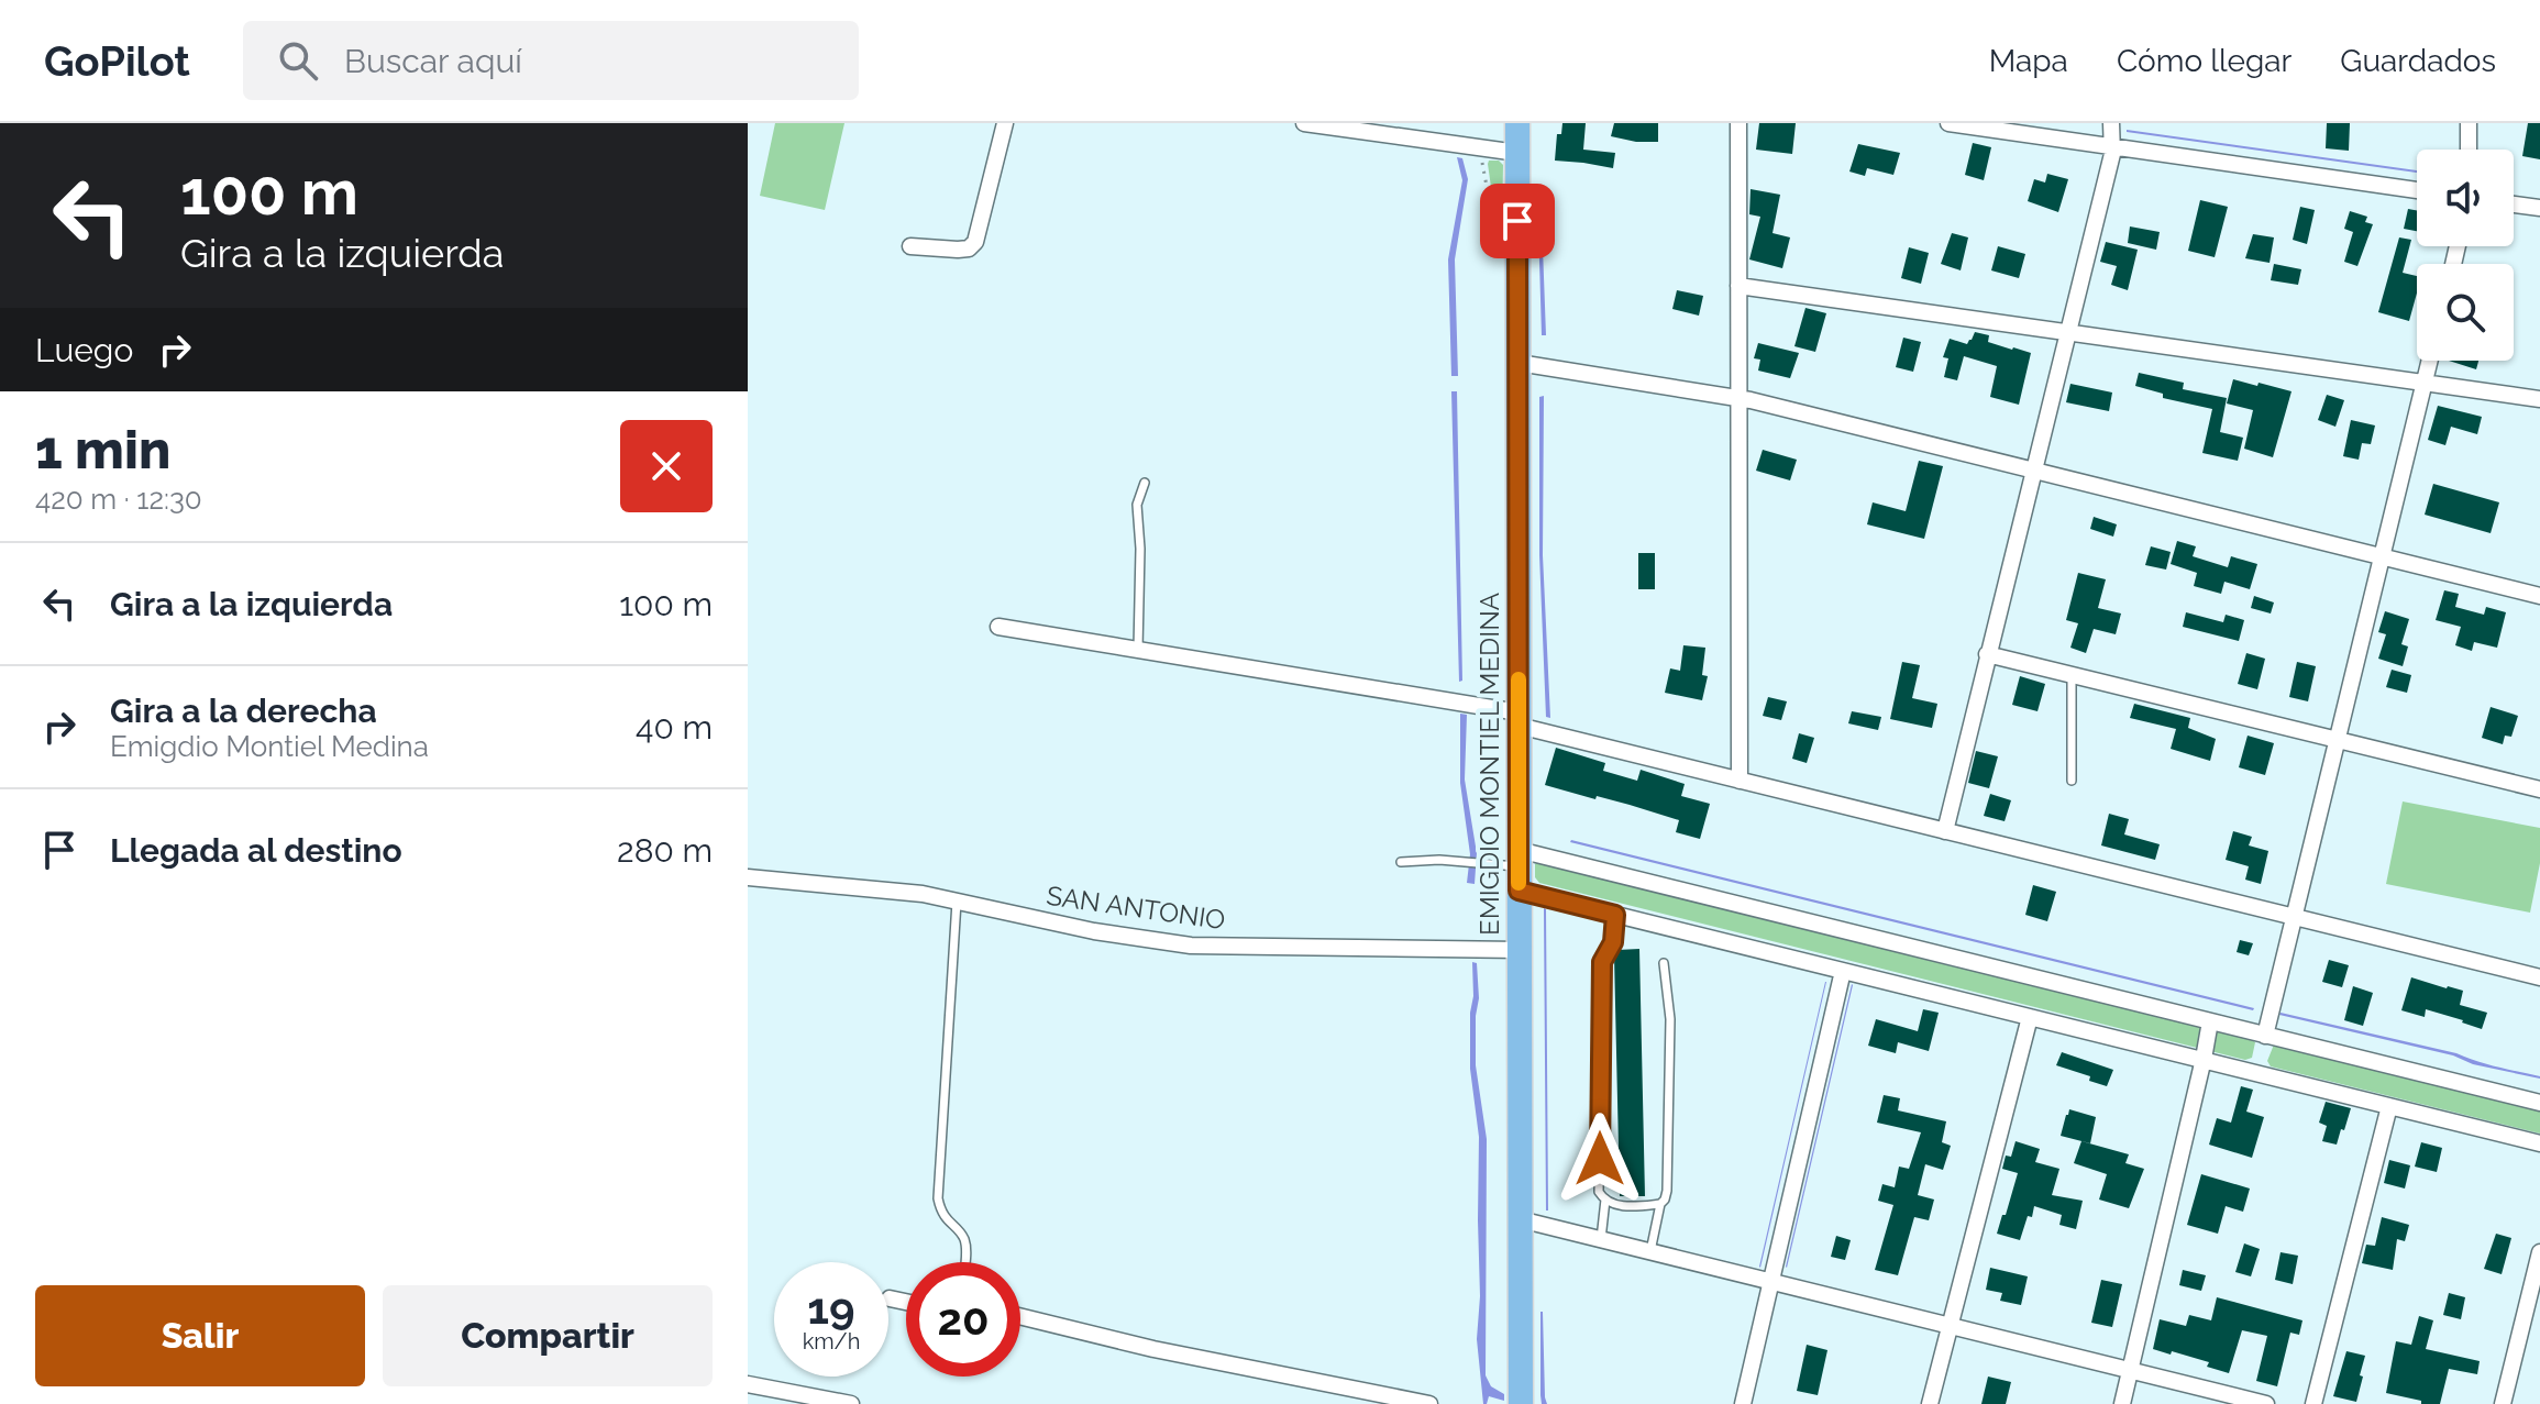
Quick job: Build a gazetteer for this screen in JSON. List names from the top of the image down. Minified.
{"streets":{"main road":["EMIGDIO MONTIEL MEDINA"],"street":["SAN ANTONIO"]},"crossings":[["EMIGDIO MONTIEL MEDINA","SAN ANTONIO"]],"page":{"header":"GoPilot","search":"Buscar aquí","nav":["Mapa","Cómo llegar","Guardados"],"turn":["100 m","Gira a la izquierda"],"then":"Luego","heading":["1 min","420 m · 12:30"],"list":[{"name":"Gira a la izquierda","value":"100 m"},{"name":"Gira a la derecha","note":"Emigdio Montiel Medina","value":"40 m"},{"name":"Llegada al destino","value":"280 m"}],"speed":"19 km/h","limit":"20","buttons":["Salir","Compartir"]}}
